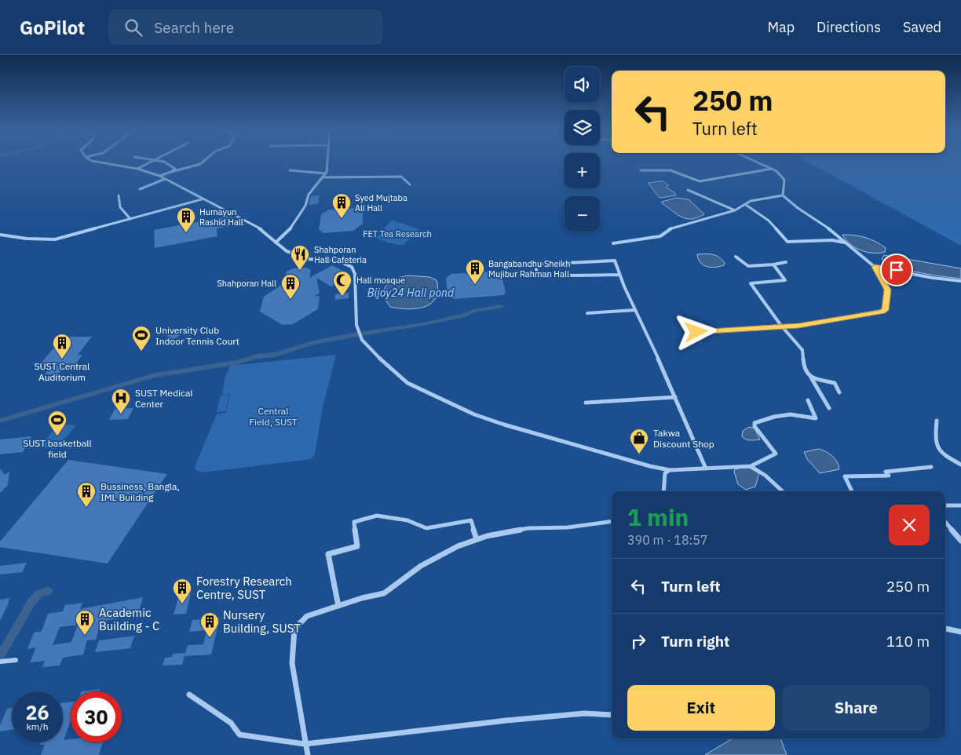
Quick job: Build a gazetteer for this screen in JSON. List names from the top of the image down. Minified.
{"water":["Bijoy24 Hall pond"],"parks":["FET Tea Research","Central Field, SUST"],"places":{"building":["Syed Mujtaba Ali Hall","Humayun Rashid Hall","Bangabandhu Sheikh Mujibur Rahman Hall","Shahporan Hall","SUST Central Auditorium","Bussiness, Bangla, IML Building","Forestry Research Centre, SUST","Academic Building - C","Nursery Building, SUST"],"restaurant":["Shahporan Hall Cafeteria"],"mosque":["Hall mosque"],"sports":["University Club Indoor Tennis Court","SUST basketball field"],"hospital":["SUST Medical Center"],"shop":["Takwa Discount Shop"]},"page":{"header":"GoPilot","search":"Search here","nav":["Map","Directions","Saved"],"map_buttons":["+","−"],"turn":["250 m","Turn left"],"heading":["1 min","390 m · 18:57"],"list":[{"name":"Turn left","value":"250 m"},{"name":"Turn right","value":"110 m"}],"buttons":["Exit","Share"],"speed":"26 km/h","limit":"30"}}
